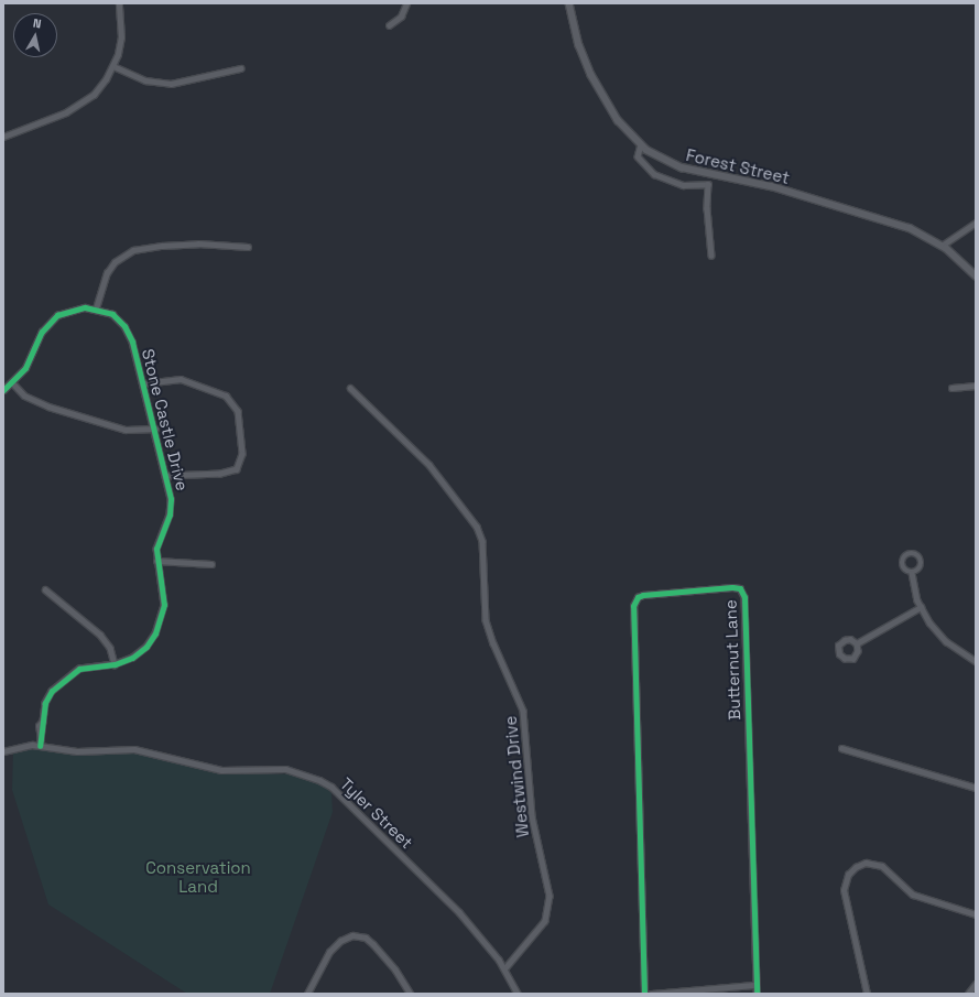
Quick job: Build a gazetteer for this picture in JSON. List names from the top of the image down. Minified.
{"streets":{"street":["Forest Street","Stone Castle Drive","Butternut Lane","Westwind Drive","Tyler Street"]},"crossings":[["Stone Castle Drive","Tyler Street"],["Westwind Drive","Tyler Street"]],"parks":["Conservation Land"],"north":"top"}
